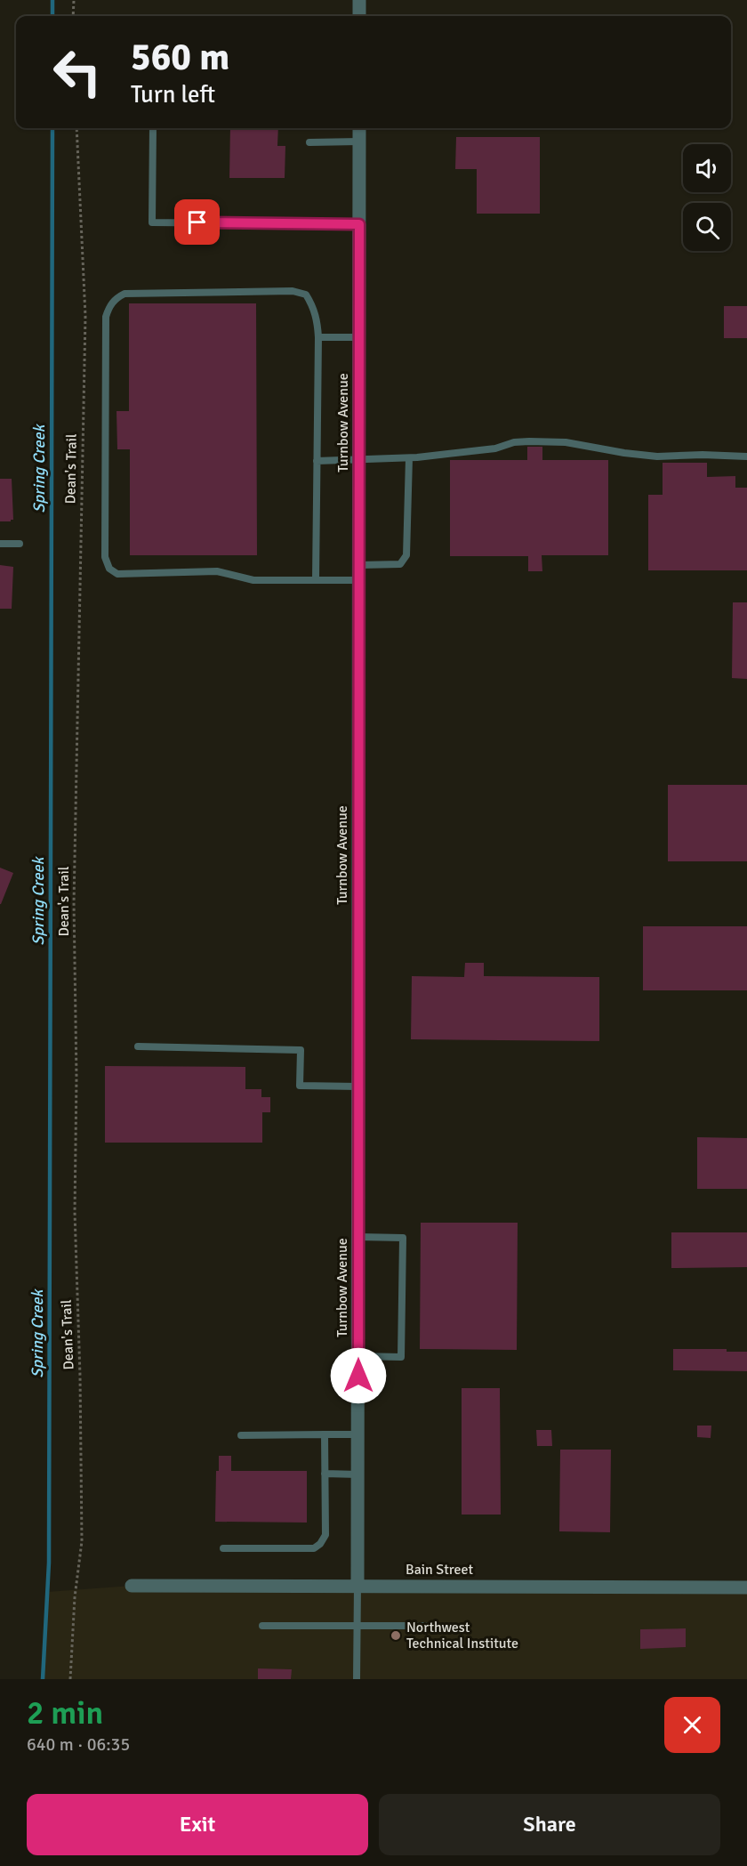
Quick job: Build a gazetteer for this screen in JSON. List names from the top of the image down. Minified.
{"streets":{"street":["Turnbow Avenue","Bain Street"],"path":["Dean's Trail"]},"crossings":[["Turnbow Avenue","Bain Street"]],"water":["Spring Creek"],"places":["Northwest Technical Institute"],"page":{"turn":["560 m","Turn left"],"heading":["2 min","640 m · 06:35"],"buttons":["Exit","Share"]}}
